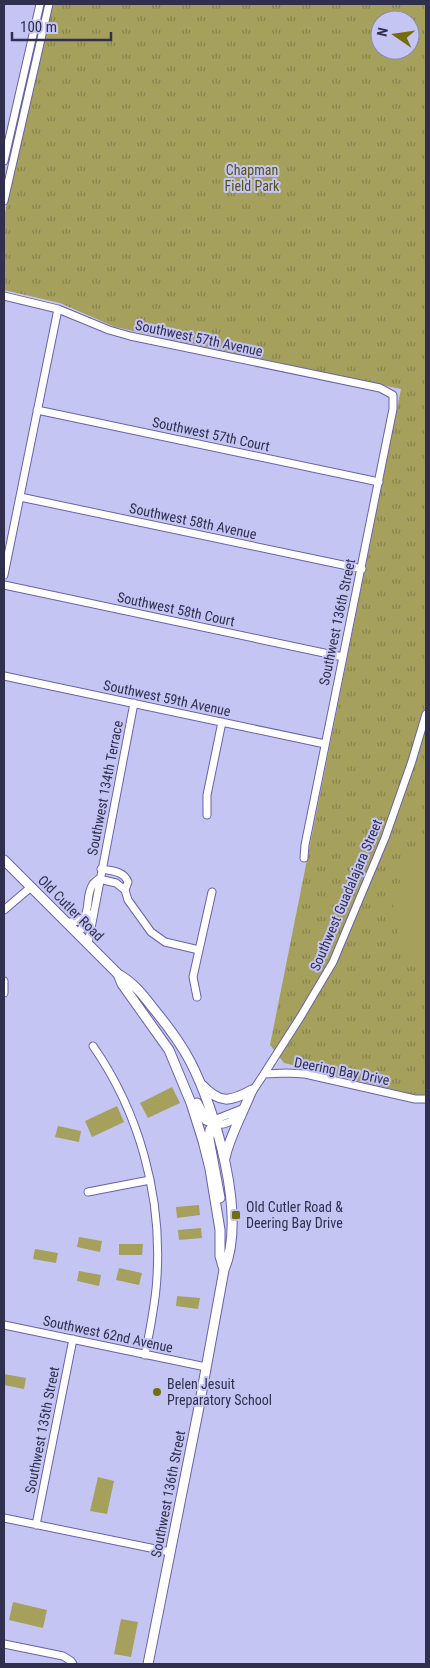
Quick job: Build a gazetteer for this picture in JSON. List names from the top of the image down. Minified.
{"streets":{"main road":["Southwest 136th Street","Old Cutler Road"],"street":["Southwest 57th Avenue","Southwest 57th Court","Southwest 58th Avenue","Southwest 58th Court","Southwest 59th Avenue","Southwest 134th Terrace","Southwest Guadalajara Street","Deering Bay Drive","Southwest 62nd Avenue","Southwest 135th Street"]},"crossings":[["Southwest 57th Avenue","Southwest 136th Street"],["Southwest 57th Court","Southwest 136th Street"],["Southwest 58th Avenue","Southwest 136th Street"],["Southwest 58th Court","Southwest 136th Street"],["Southwest 136th Street","Southwest 59th Avenue"],["Southwest 136th Street","Old Cutler Road"],["Southwest 136th Street","Southwest 62nd Avenue"],["Southwest 59th Avenue","Southwest 134th Terrace"],["Southwest 134th Terrace","Old Cutler Road"],["Southwest Guadalajara Street","Deering Bay Drive"],["Southwest 62nd Avenue","Southwest 135th Street"]],"parks":["Chapman Field Park"],"places":{"transit":["Old Cutler Road & Deering Bay Drive"],"other":["Belen Jesuit Preparatory School"]},"scale_bar":"100 m","north":"left"}
